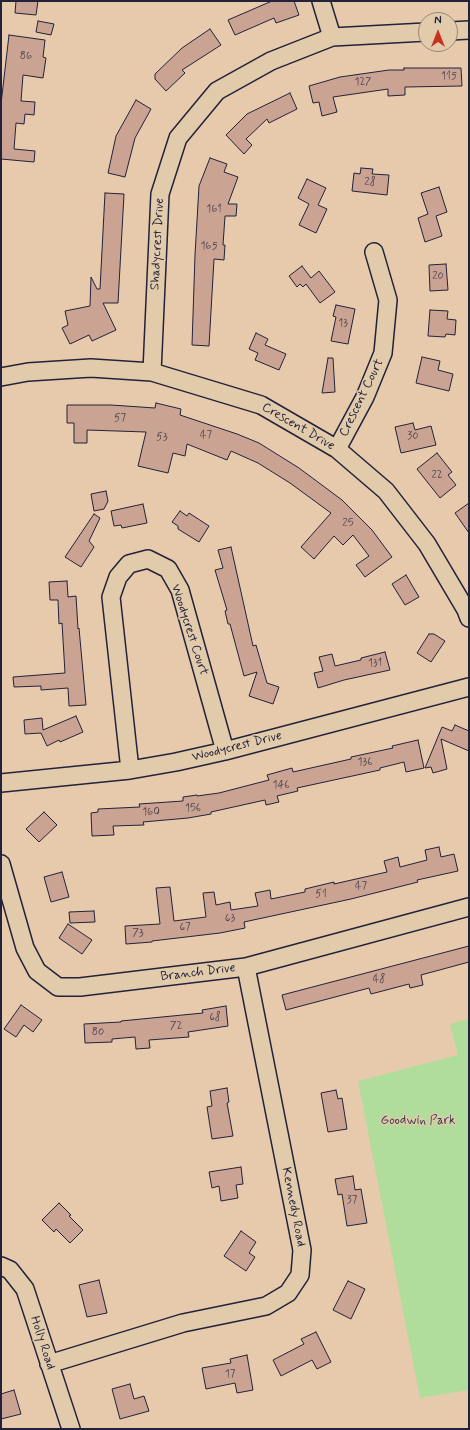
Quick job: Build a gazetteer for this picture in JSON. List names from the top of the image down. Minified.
{"streets":{"street":["Shadycrest Drive","Crescent Court","Crescent Drive","Woodycrest Court","Woodycrest Drive","Branch Drive","Kennedy Road","Holly Road"]},"crossings":[["Shadycrest Drive","Crescent Drive"],["Crescent Court","Crescent Drive"],["Woodycrest Court","Woodycrest Drive"],["Branch Drive","Kennedy Road"],["Kennedy Road","Holly Road"]],"parks":["Goodwin Park"],"house_numbers":["86","115","127","28","161","165","20","13","57","47","30","53","22","25","131","136","146","156","160","47","51","63","67","73","48","68","72","80","37","17"],"north":"top"}
